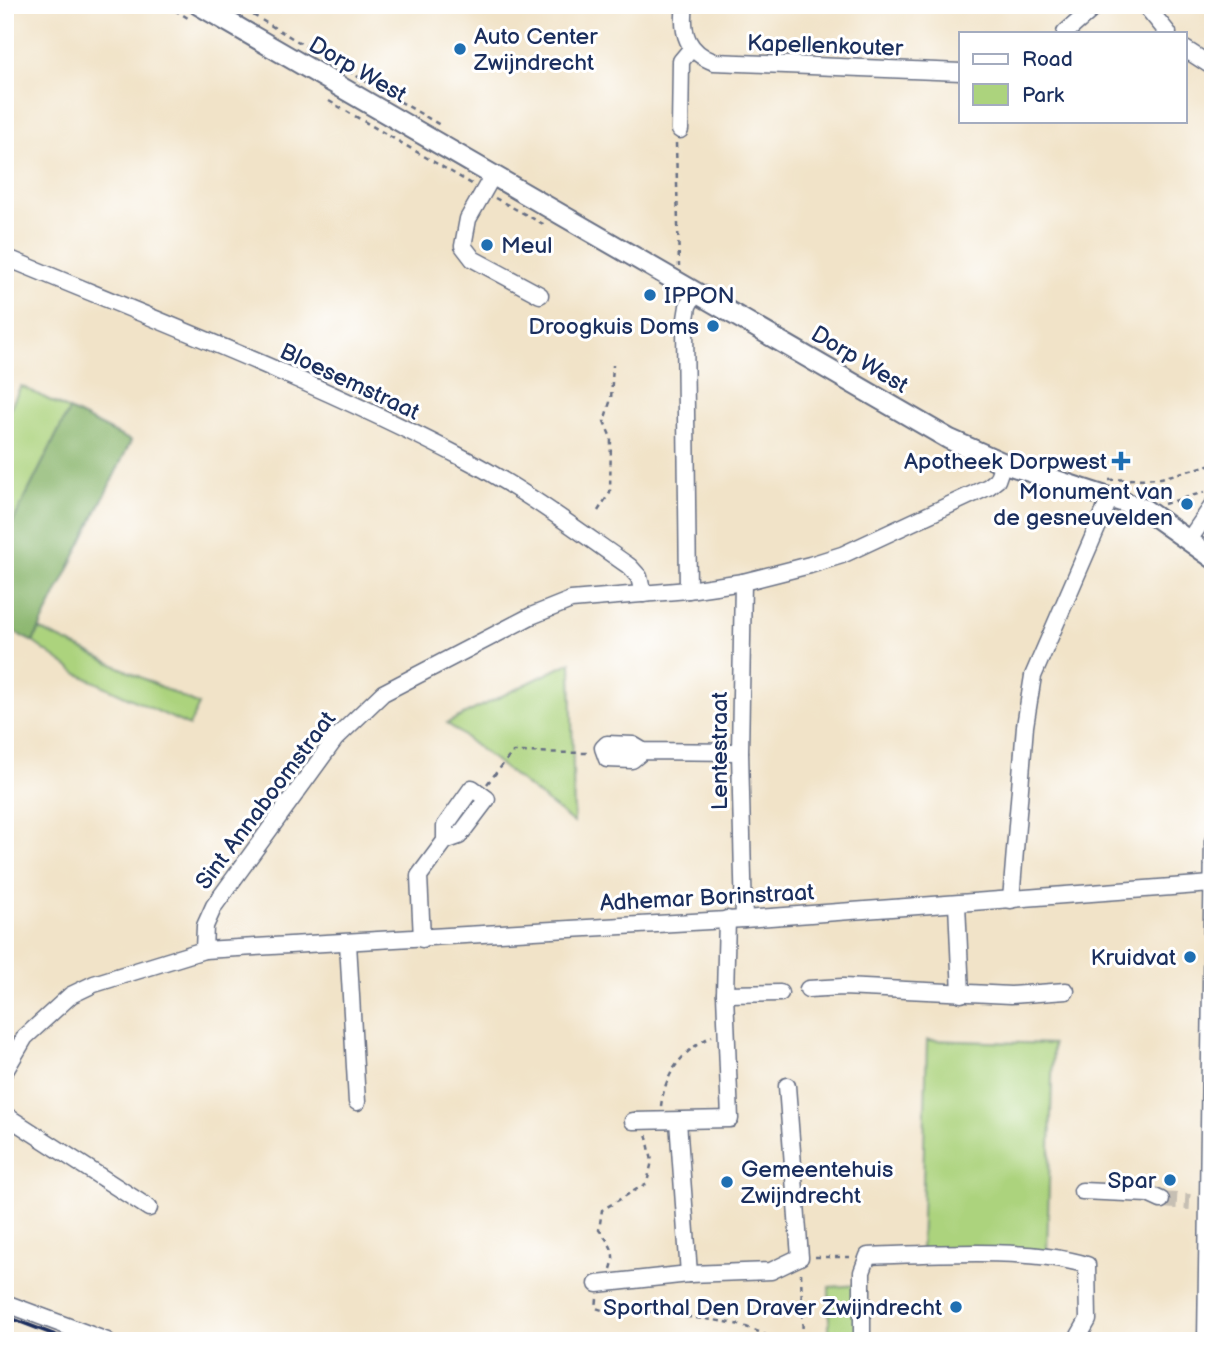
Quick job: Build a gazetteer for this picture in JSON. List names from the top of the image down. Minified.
{"streets":{"main road":["Dorp West"],"street":["Kapellenkouter","Bloesemstraat","Lentestraat","Sint Annaboomstraat","Adhemar Borinstraat"]},"crossings":[["Dorp West","Sint Annaboomstraat"],["Bloesemstraat","Sint Annaboomstraat"],["Lentestraat","Sint Annaboomstraat"],["Lentestraat","Adhemar Borinstraat"],["Sint Annaboomstraat","Adhemar Borinstraat"]],"places":{"other":["Auto Center Zwijndrecht","Meul","IPPON","Droogkuis Doms","Monument van de gesneuvelden","Kruidvat","Spar","Gemeentehuis Zwijndrecht","Sporthal Den Draver Zwijndrecht"],"health":["Apotheek Dorpwest"]},"legend":["Road","Park"]}
